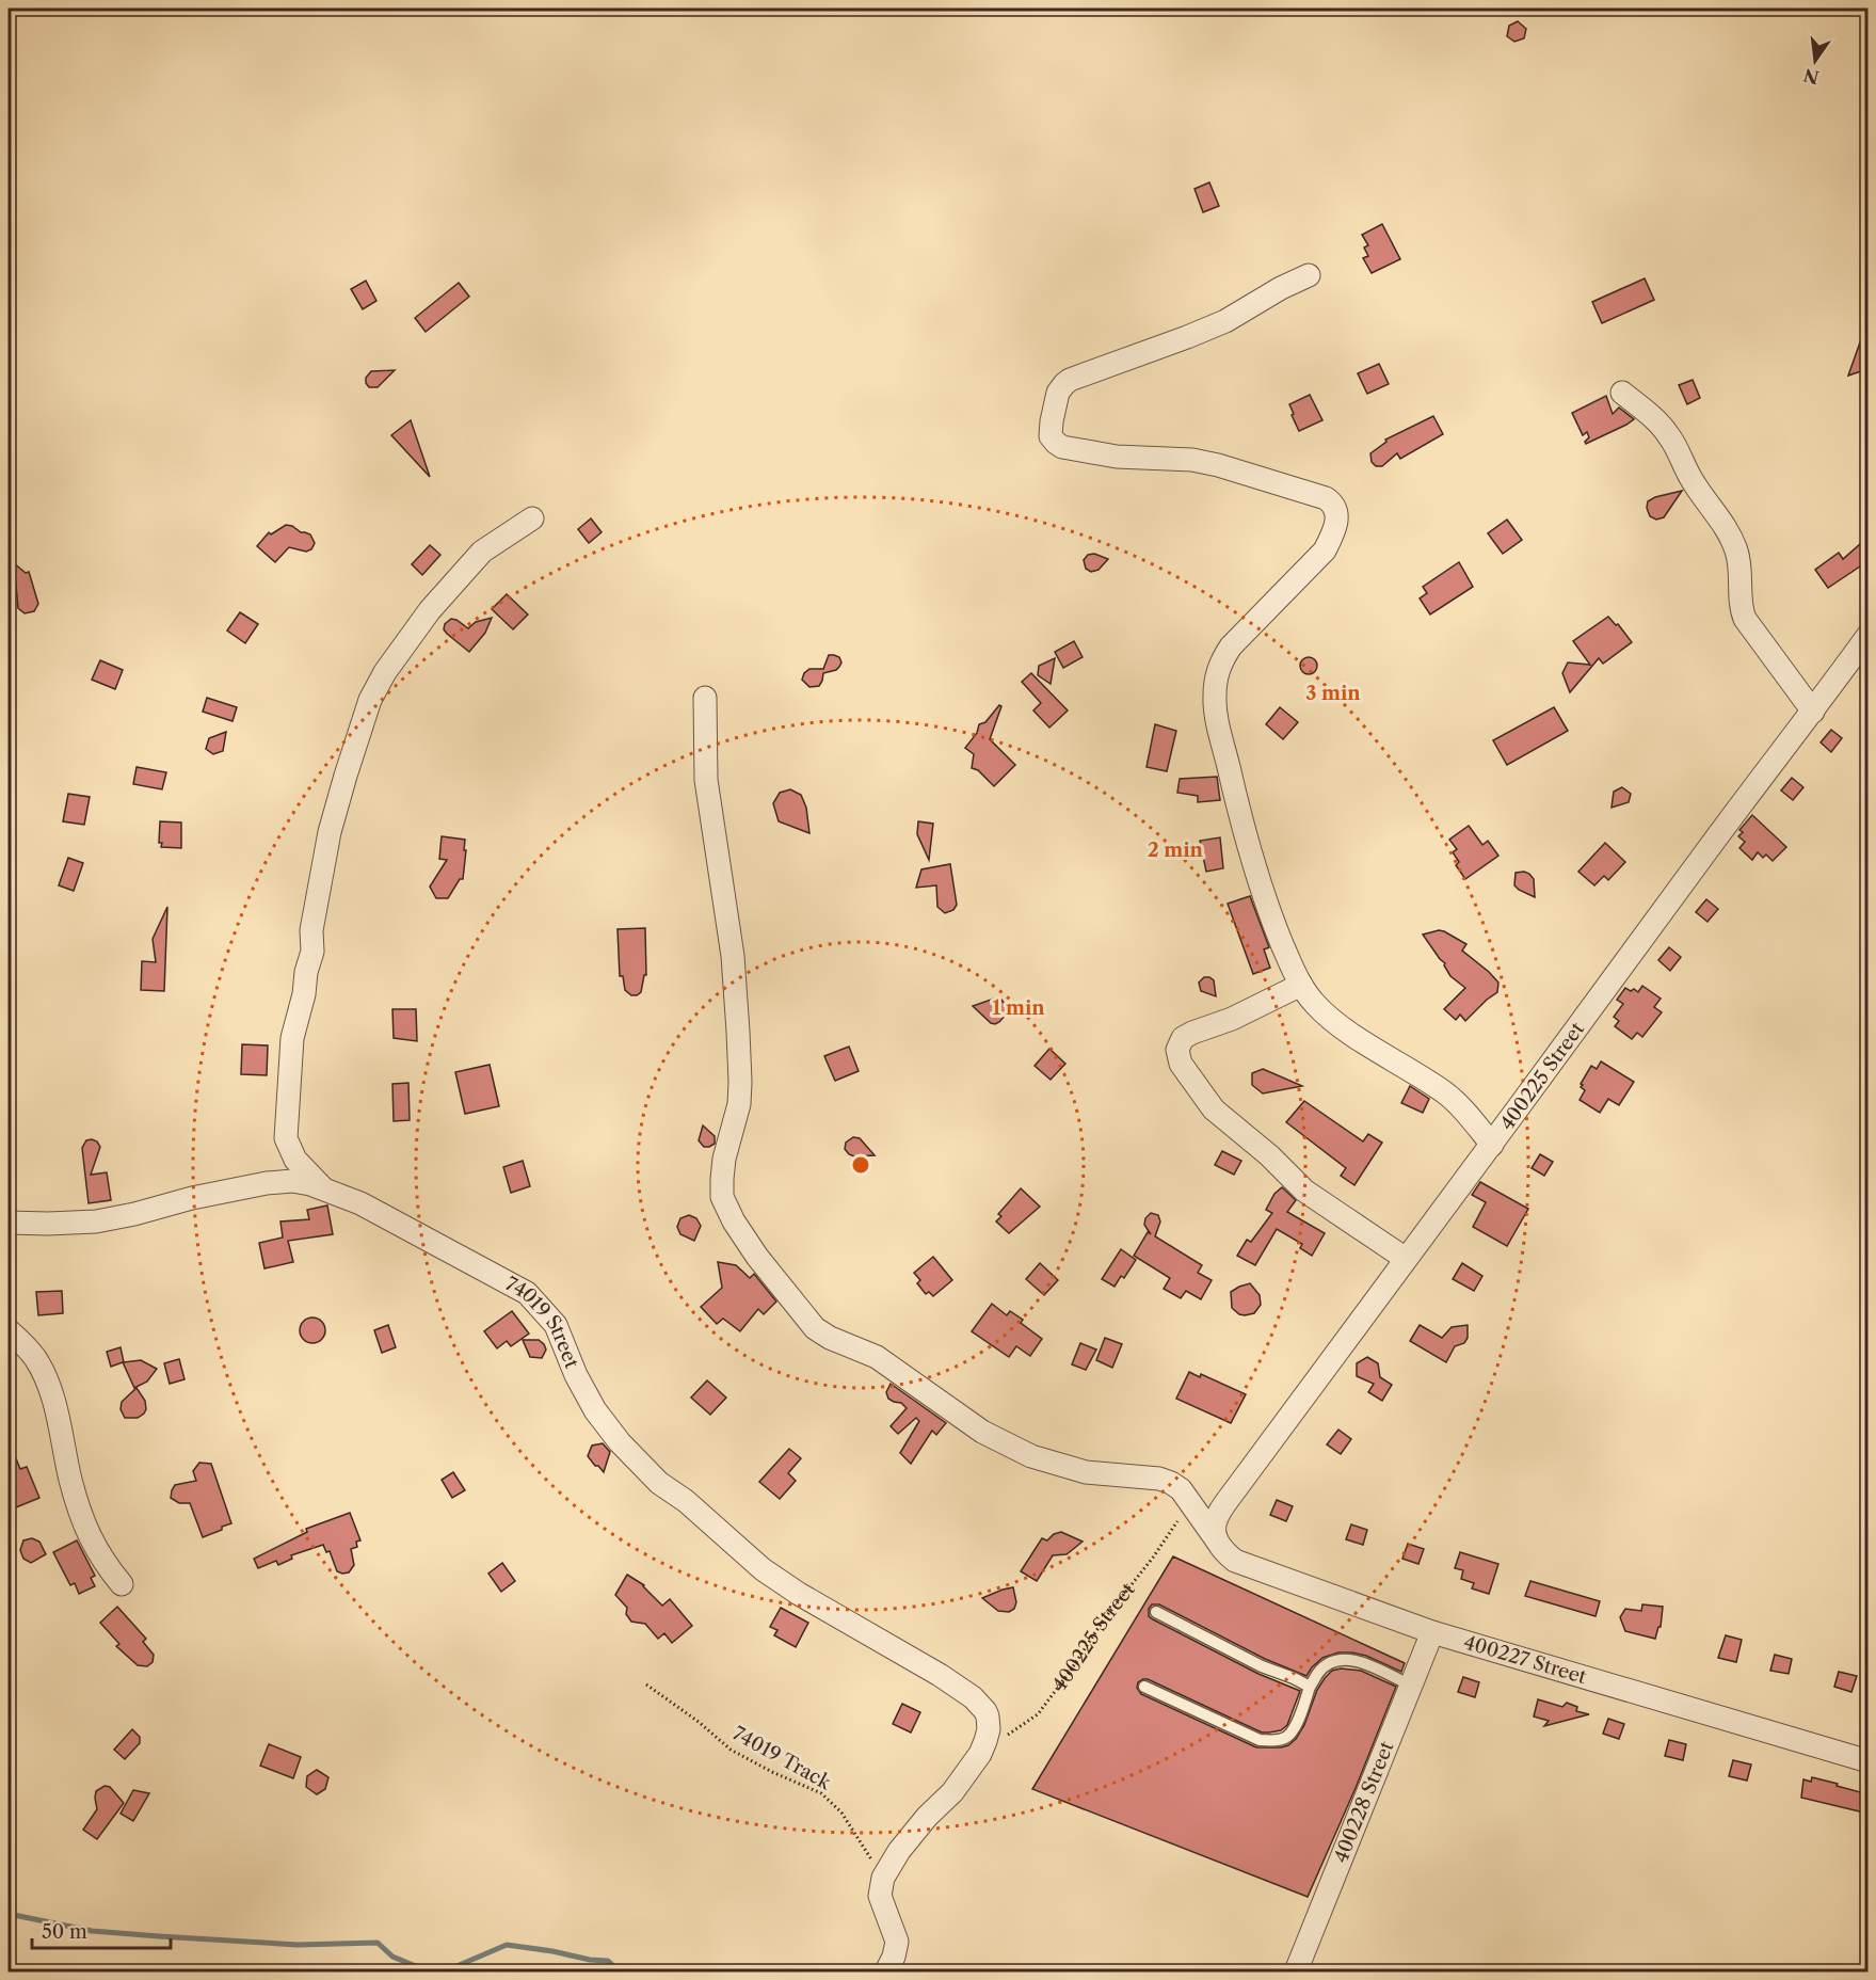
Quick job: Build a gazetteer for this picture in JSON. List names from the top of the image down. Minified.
{"streets":{"street":["400225 Street","74019 Street","400227 Street","400228 Street"],"path":["74019 Track"]},"crossings":[["400225 Street","74019 Street"],["400225 Street","400227 Street"],["400227 Street","400228 Street"]],"scale_bar":"50 m","north":"bottom","rings":["3 min","2 min","1 min"]}
